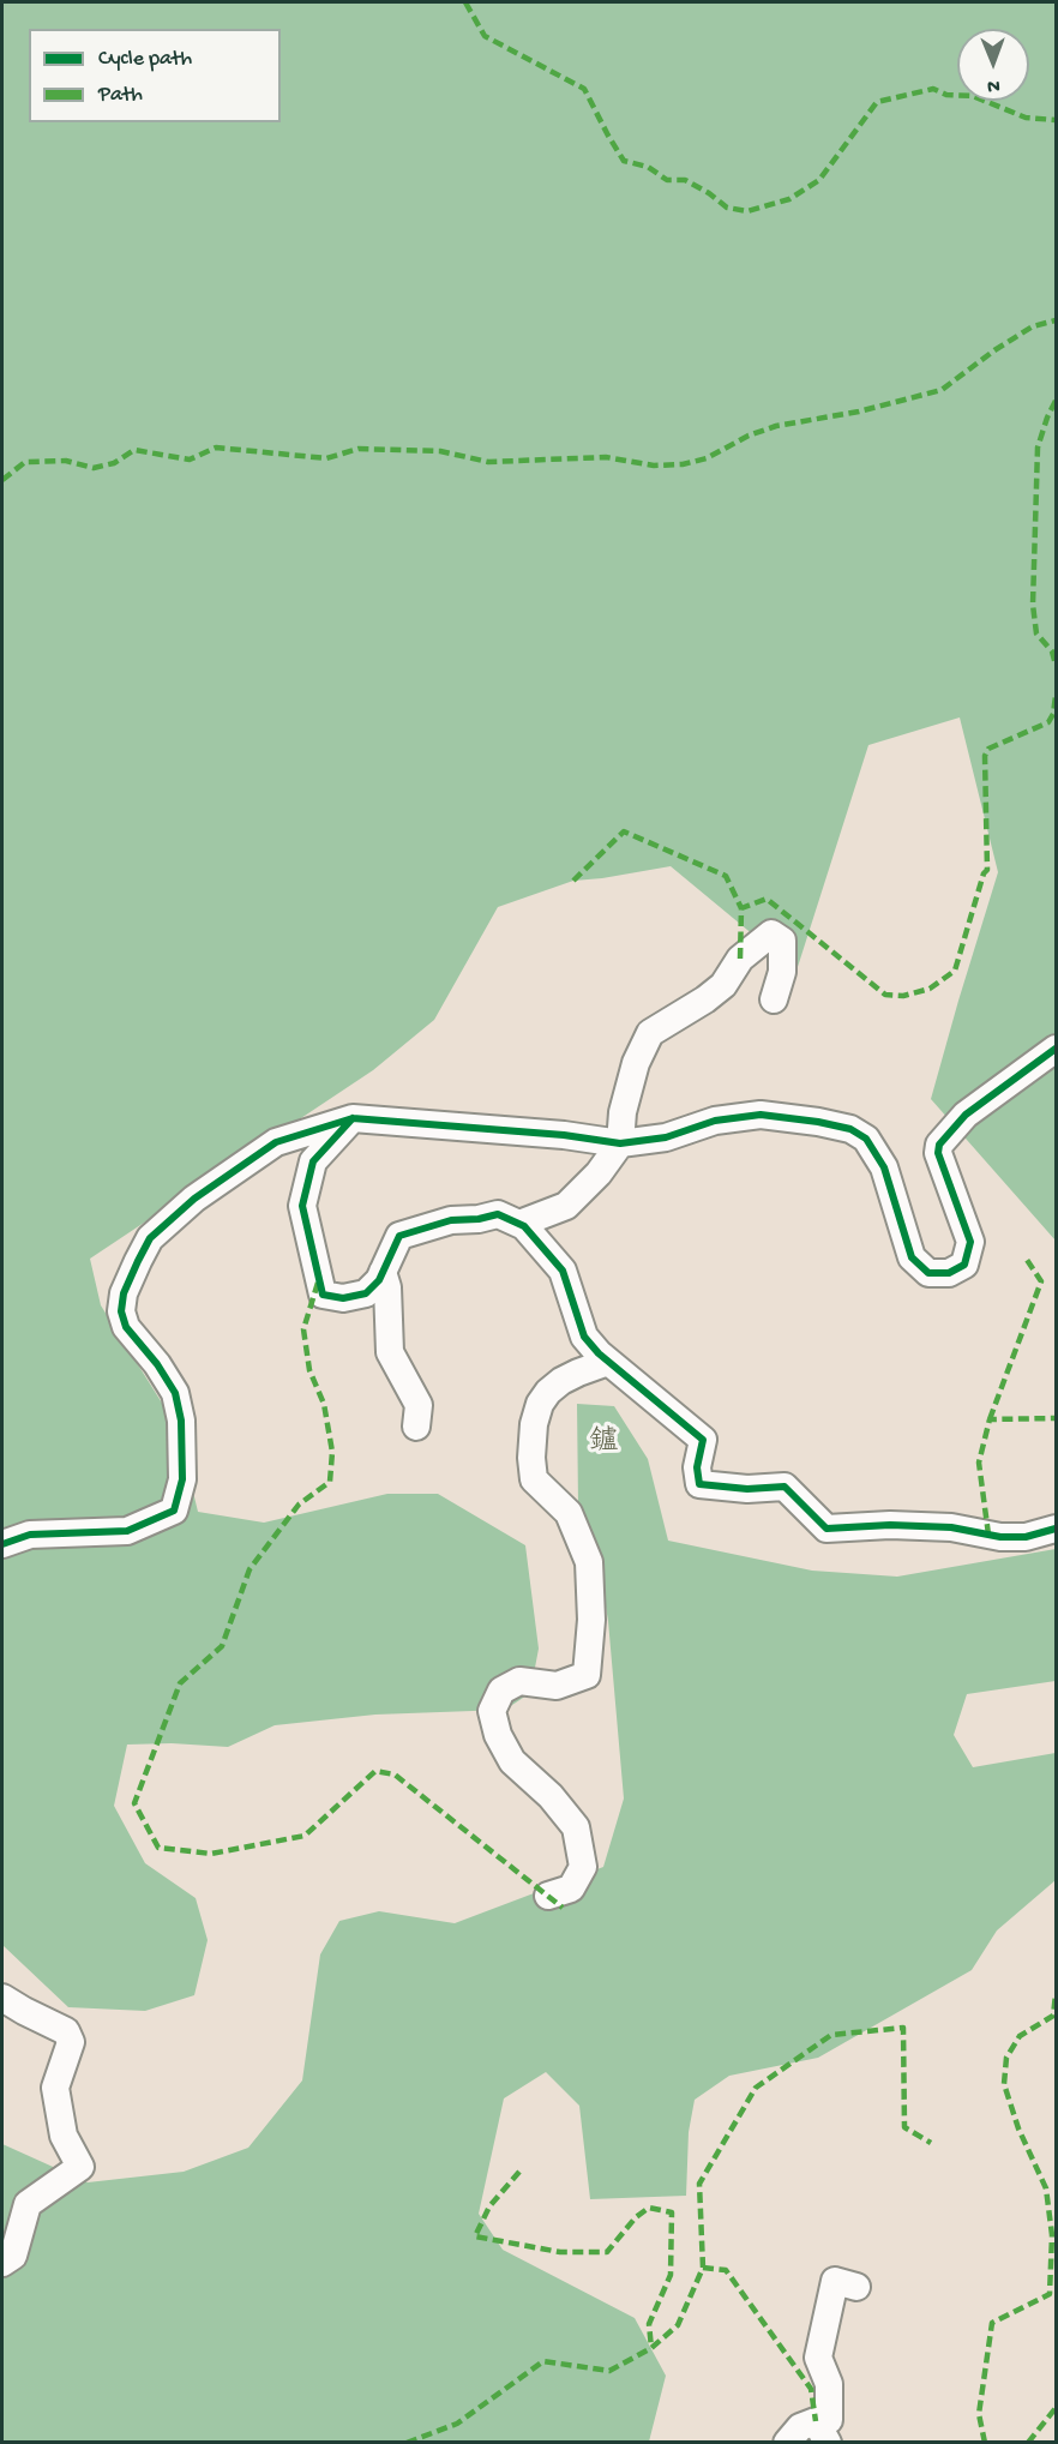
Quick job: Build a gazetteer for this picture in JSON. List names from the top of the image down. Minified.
{"districts":["鑪"],"legend":["Cycle path","Path"],"north":"bottom"}
